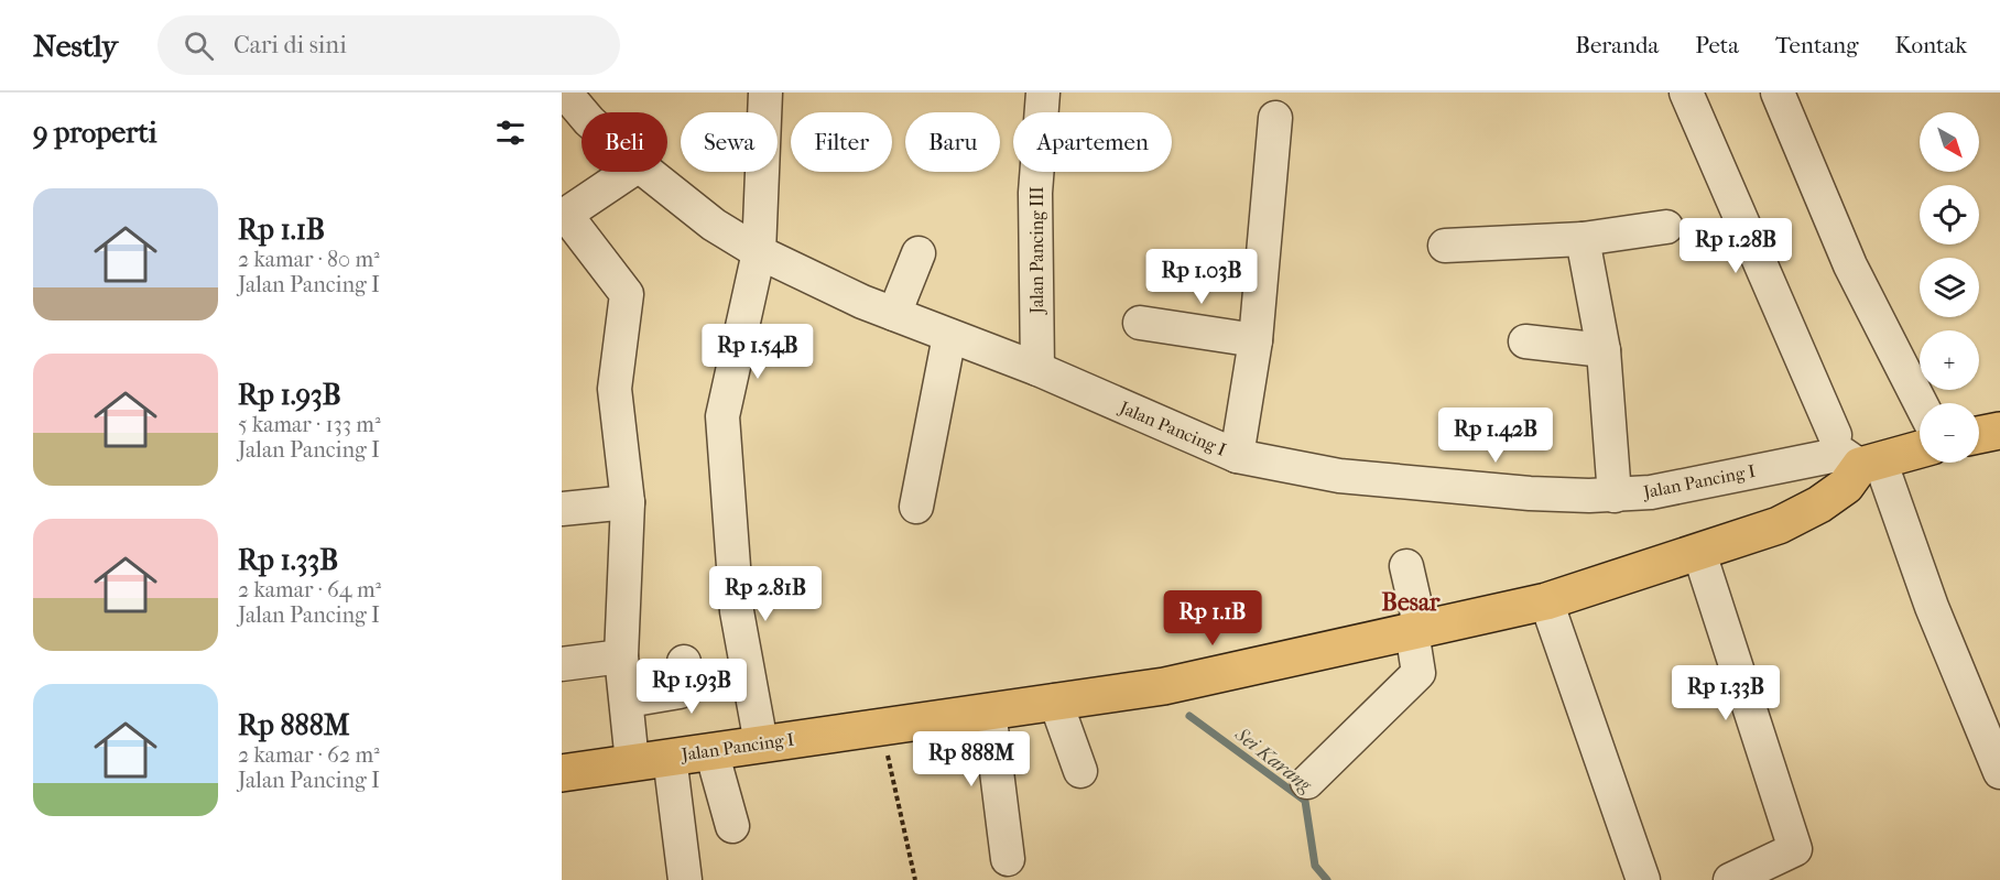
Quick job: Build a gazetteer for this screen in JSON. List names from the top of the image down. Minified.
{"streets":{"main road":["Jalan Pancing I"],"street":["Jalan Pancing III"]},"crossings":[["Jalan Pancing III","Jalan Pancing I"]],"districts":["Besar"],"water":["Sei Karang"],"north":"bottom right","page":{"header":"Nestly","search":"Cari di sini","nav":["Beranda","Peta","Tentang","Kontak"],"heading":"9 properti","map_buttons":["+","−"],"chip":["Beli","Sewa","Filter","Baru","Apartemen"],"list":[{"name":"Rp 1.1B","note":"2 kamar · 80 m² · Jalan Pancing I"},{"name":"Rp 1.93B","note":"5 kamar · 133 m² · Jalan Pancing I"},{"name":"Rp 1.33B","note":"2 kamar · 64 m² · Jalan Pancing I"},{"name":"Rp 888M","note":"2 kamar · 62 m² · Jalan Pancing I"}],"price":["Rp 1.28B","Rp 1.03B","Rp 1.54B","Rp 1.42B","Rp 2.81B","Rp 1.1B","Rp 1.93B","Rp 1.33B","Rp 888M"]}}
